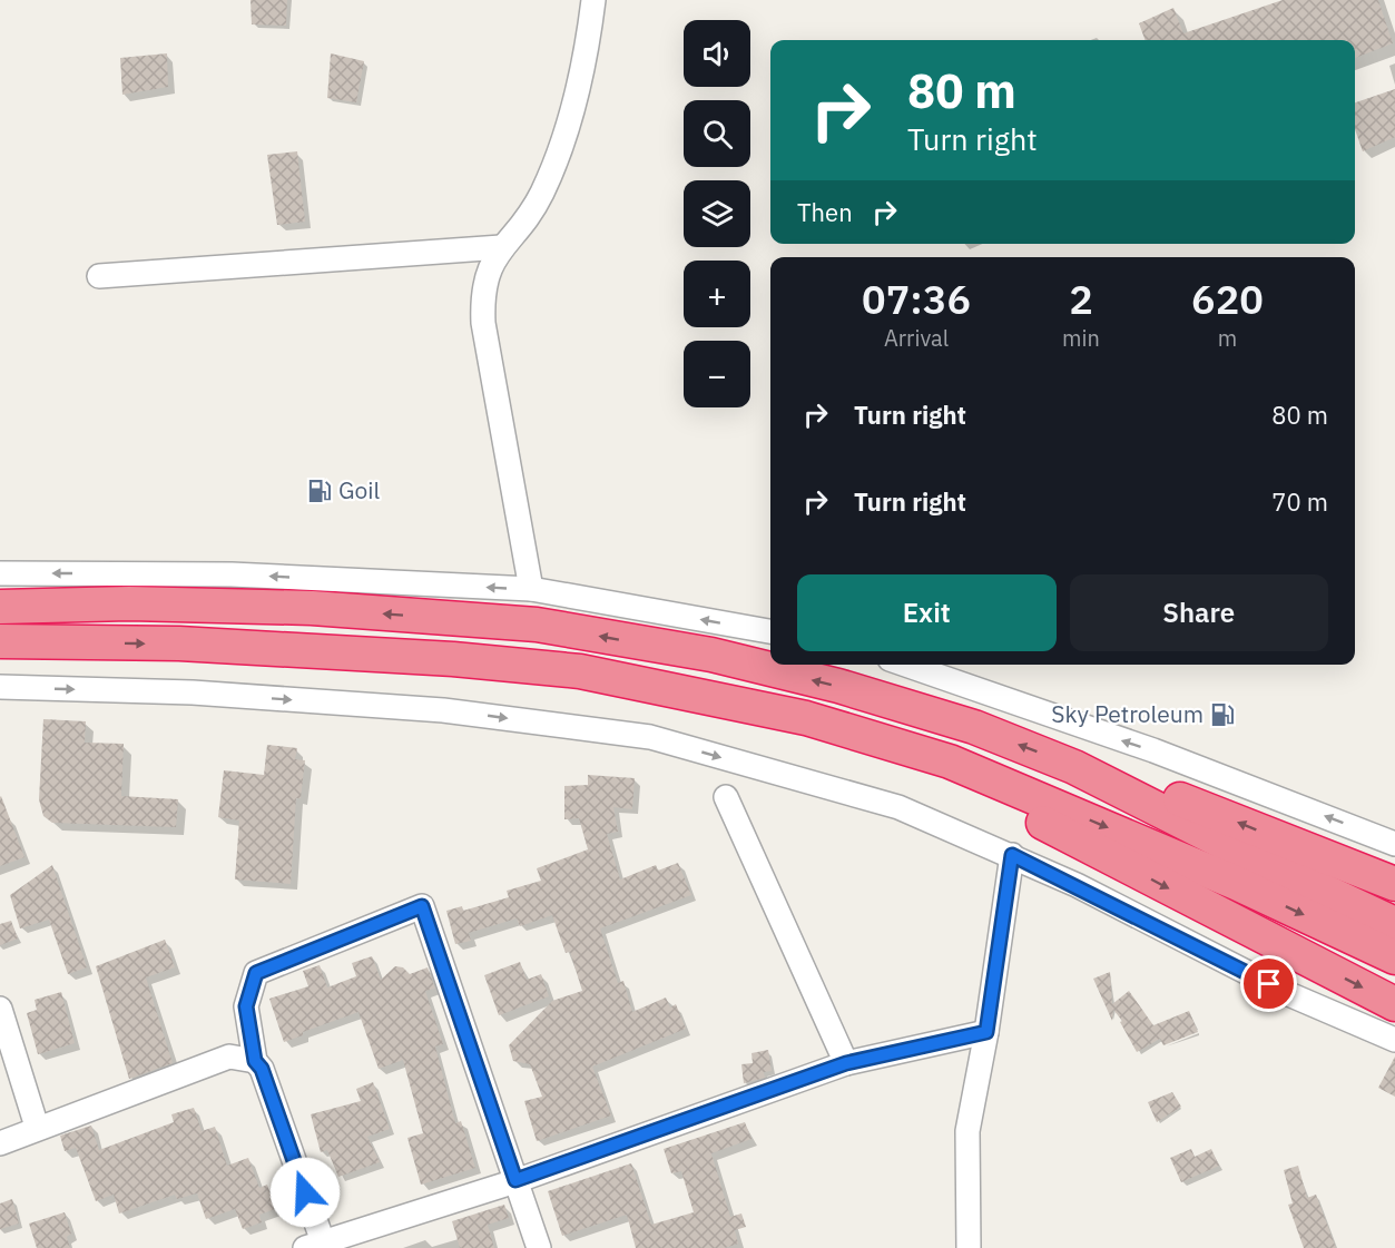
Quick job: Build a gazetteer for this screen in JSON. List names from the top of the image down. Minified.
{"places":{"fuel station":["Goil","Sky Petroleum"]},"page":{"map_buttons":["+","−"],"turn":["80 m","Turn right"],"then":"Then","eta":["07:36","Arrival","2","min","620","m"],"list":[{"name":"Turn right","value":"80 m"},{"name":"Turn right","value":"70 m"}],"buttons":["Exit","Share"]}}
